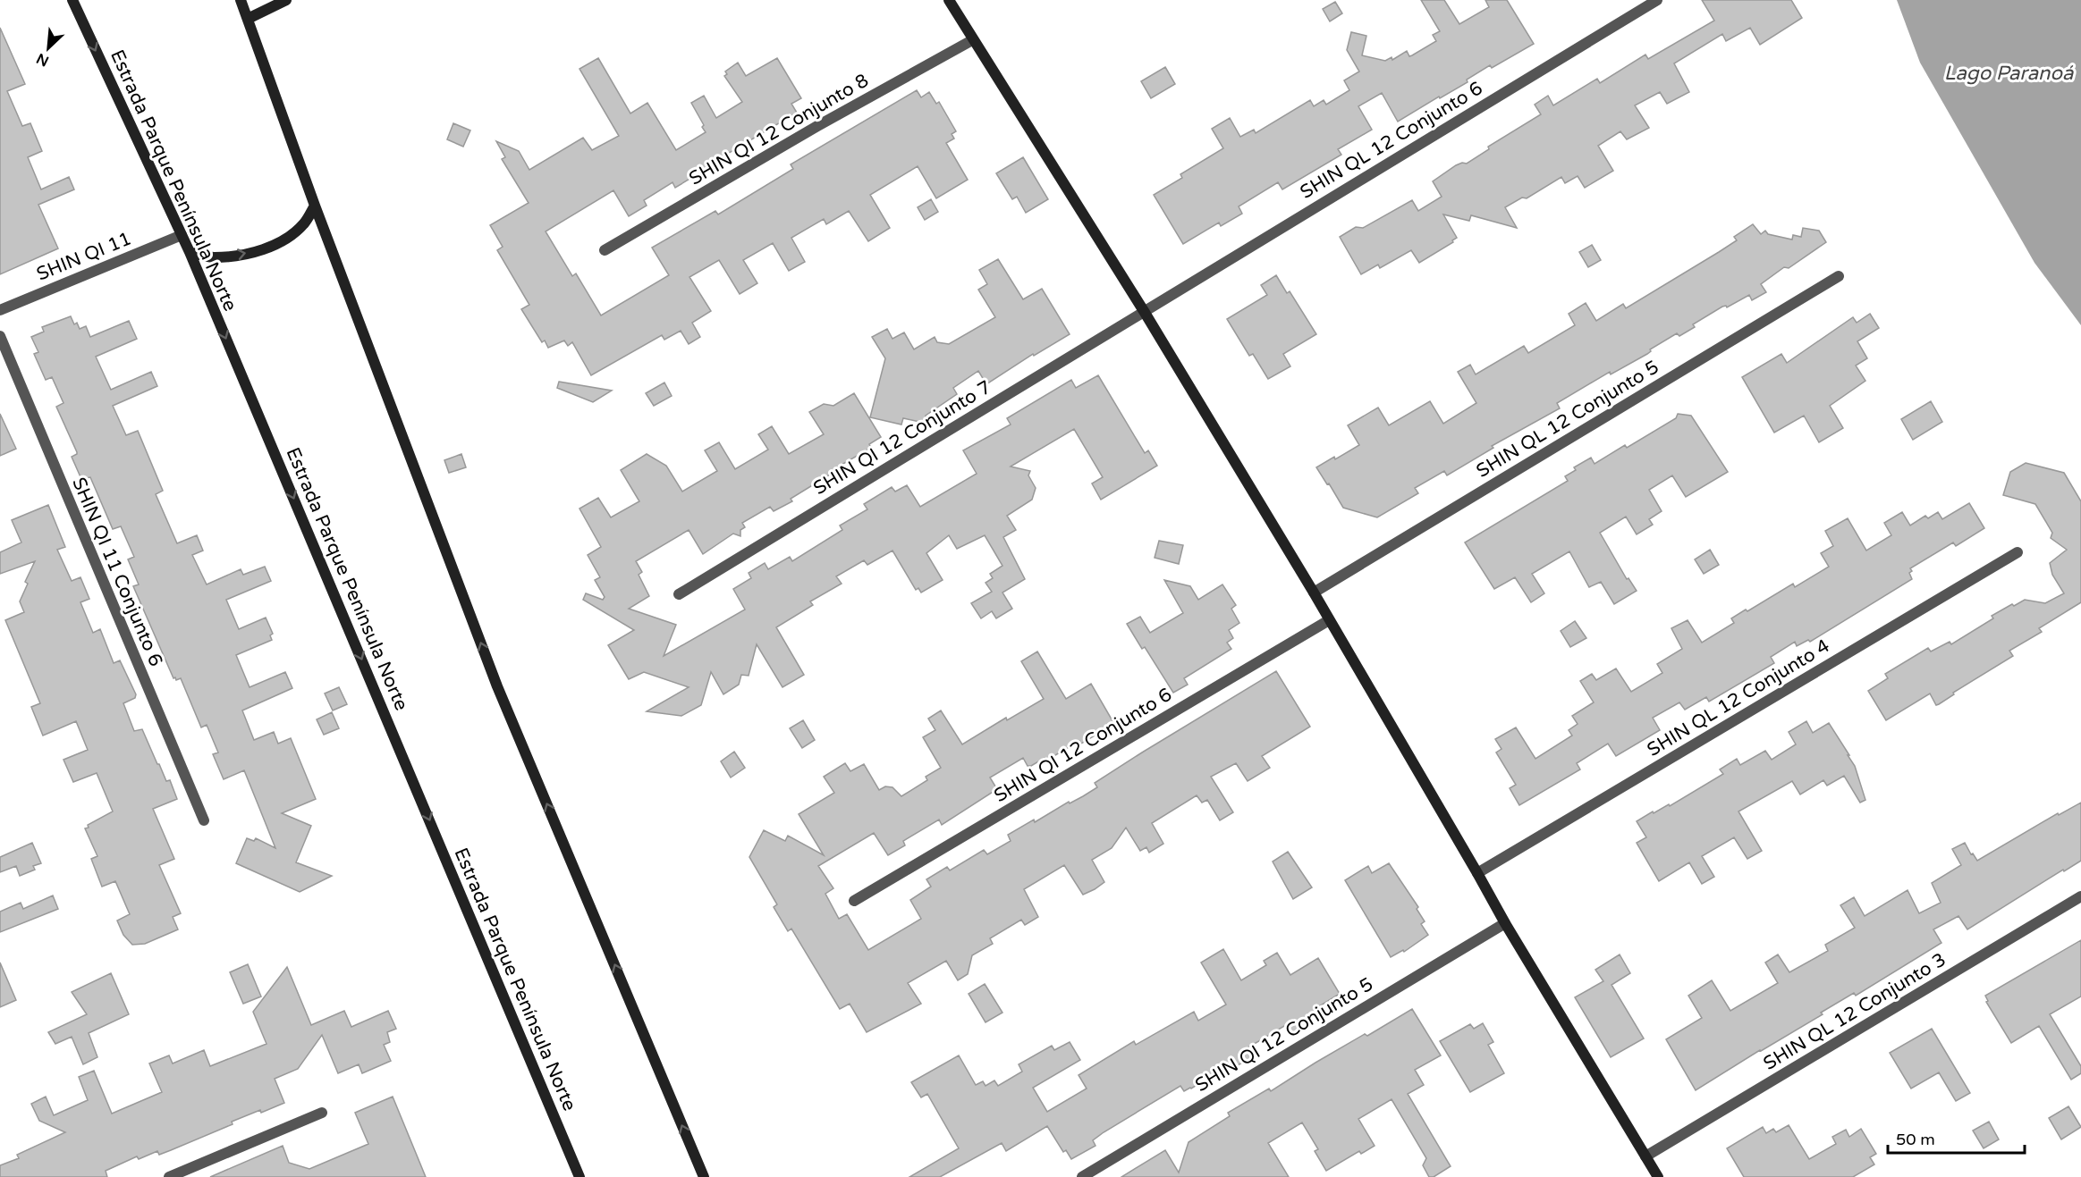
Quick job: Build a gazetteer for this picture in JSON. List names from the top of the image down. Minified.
{"streets":{"main road":["Estrada Parque Península Norte"],"street":["SHIN QI 12 Conjunto 8","SHIN QL 12 Conjunto 6","SHIN QI 11","SHIN QL 12 Conjunto 5","SHIN QI 12 Conjunto 7","SHIN QI 11 Conjunto 6","SHIN QL 12 Conjunto 4","SHIN QI 12 Conjunto 6","SHIN QL 12 Conjunto 3","SHIN QI 12 Conjunto 5"]},"crossings":[["SHIN QL 12 Conjunto 6","SHIN QI 12 Conjunto 7"],["Estrada Parque Península Norte","SHIN QI 11"]],"one_way":["Estrada Parque Península Norte"],"water":["Lago Paranoá"],"scale_bar":"50 m","north":"bottom left"}
